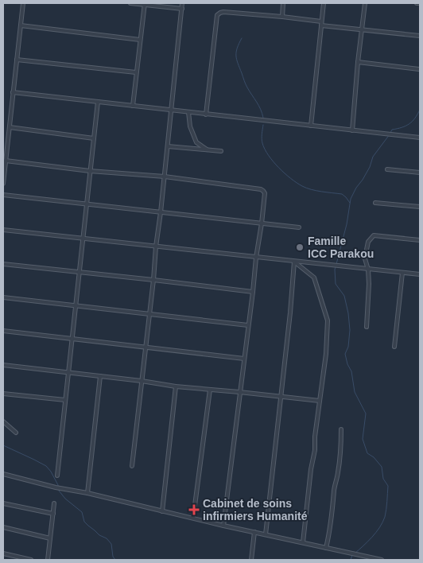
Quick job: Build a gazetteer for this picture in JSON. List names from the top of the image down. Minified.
{"places":{"other":["Famille ICC Parakou"],"health":["Cabinet de soins infirmiers Humanité"]}}
